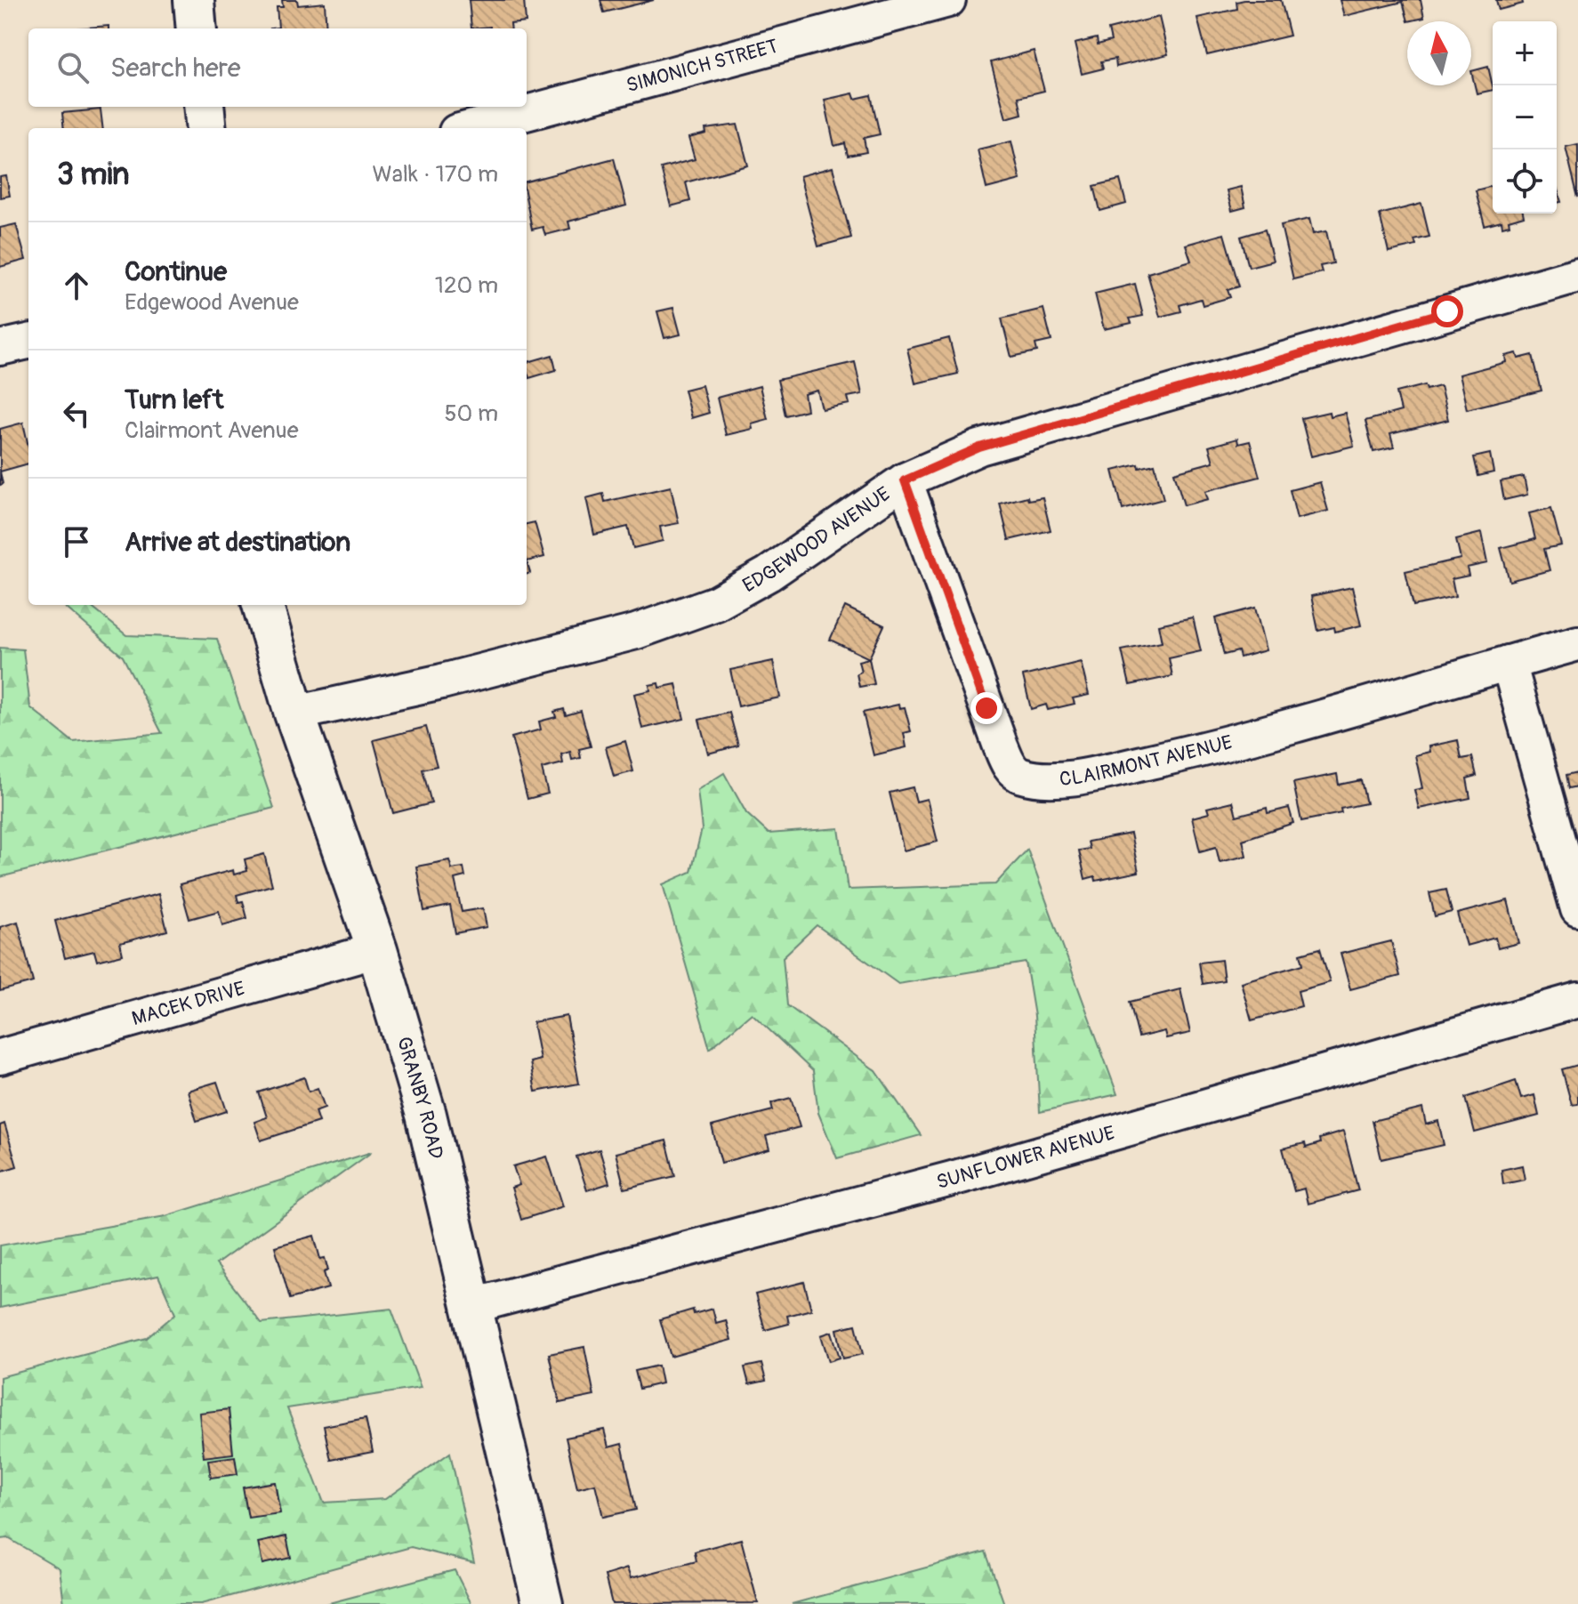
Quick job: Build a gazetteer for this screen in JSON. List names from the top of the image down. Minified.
{"streets":{"main road":["GRANBY ROAD"],"street":["SIMONICH STREET","EDGEWOOD AVENUE","CLAIRMONT AVENUE","MACEK DRIVE","SUNFLOWER AVENUE"]},"crossings":[["EDGEWOOD AVENUE","CLAIRMONT AVENUE"],["EDGEWOOD AVENUE","GRANBY ROAD"],["MACEK DRIVE","GRANBY ROAD"],["GRANBY ROAD","SUNFLOWER AVENUE"]],"north":"top","page":{"map_buttons":["+","−"],"search":"Search here","heading":["3 min","Walk · 170 m"],"list":[["Continue","Edgewood Avenue","120 m"],["Turn left","Clairmont Avenue","50 m"],"Arrive at destination"]}}
